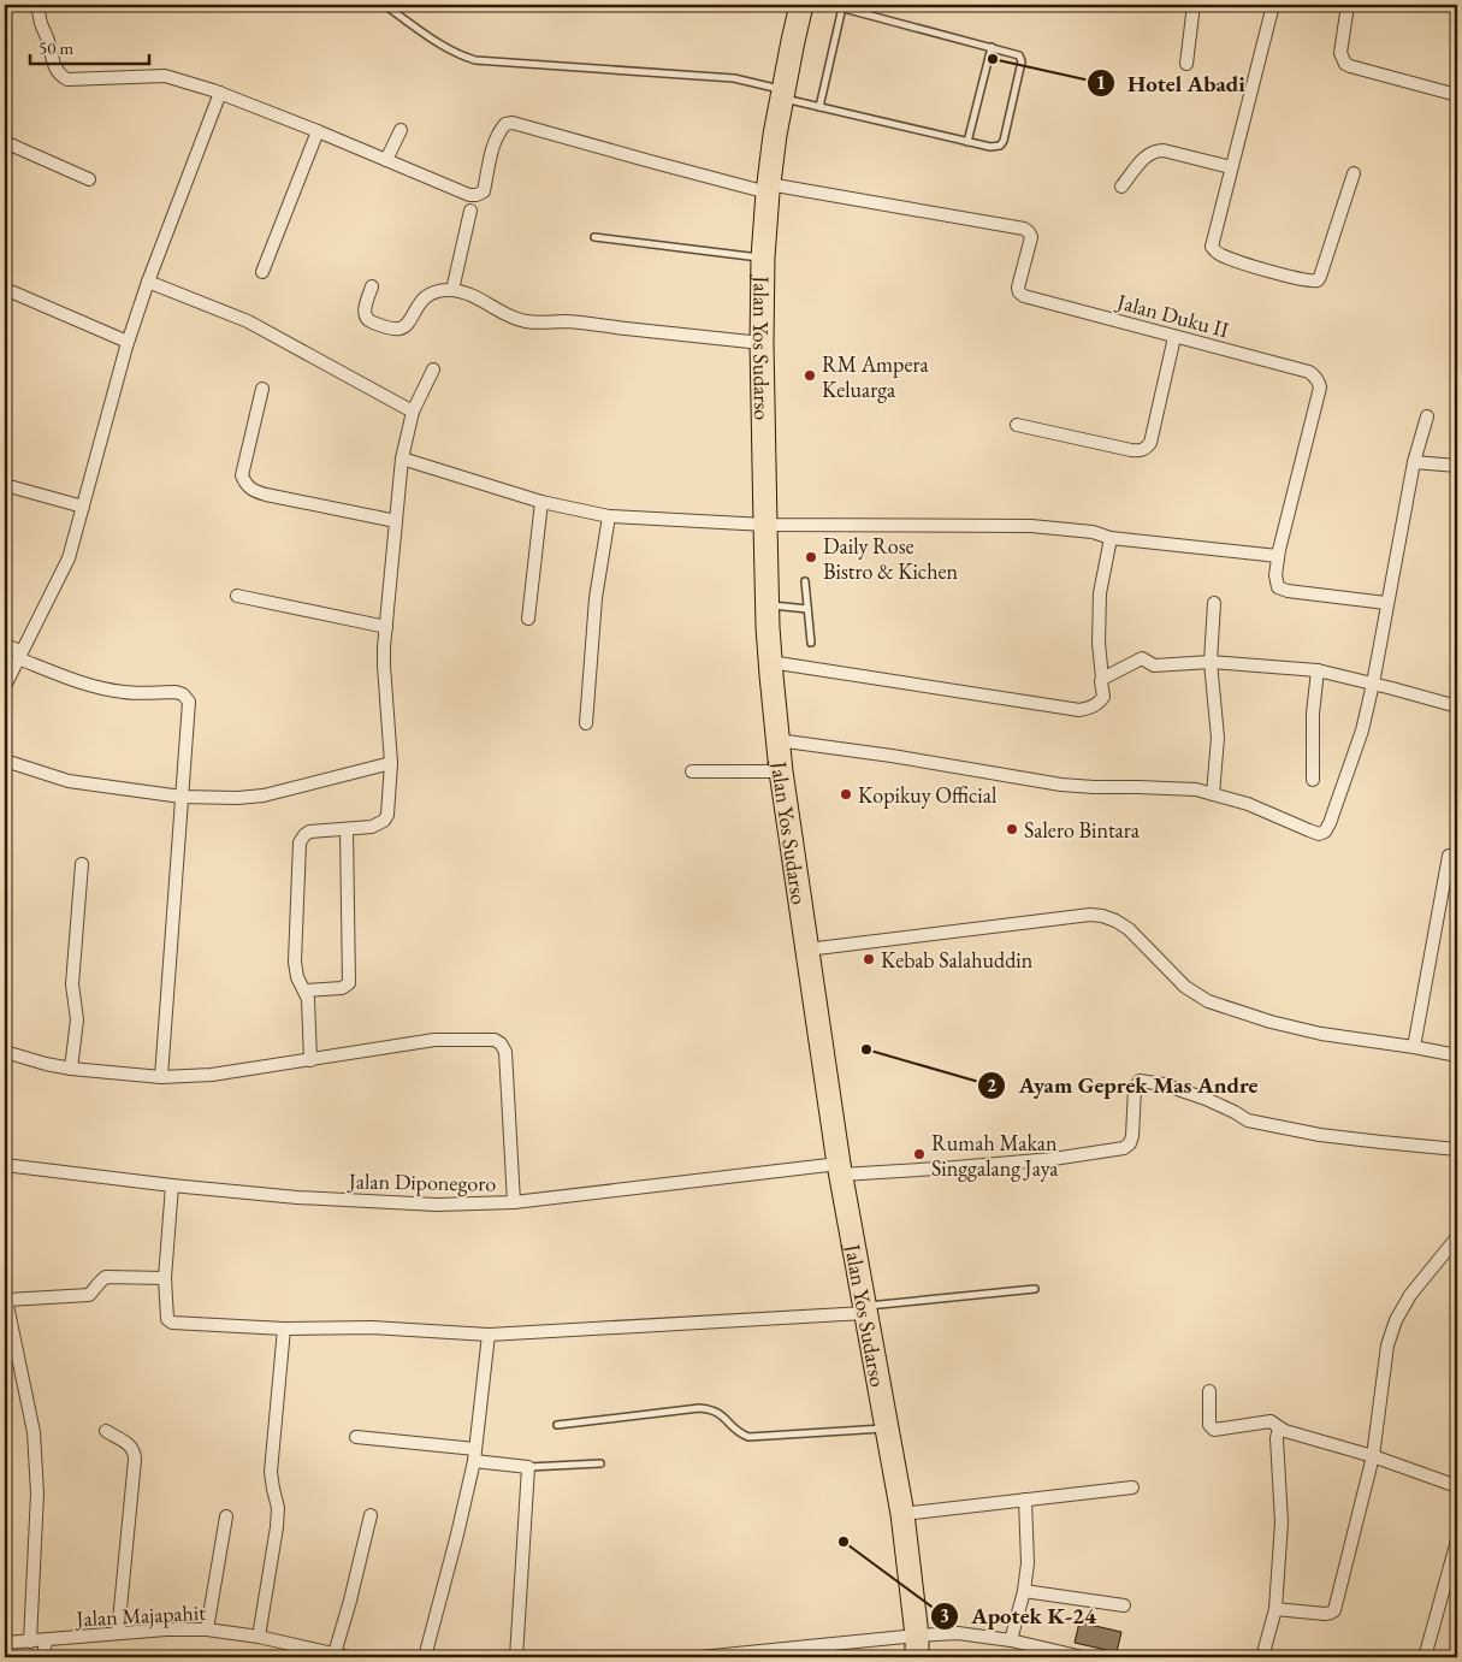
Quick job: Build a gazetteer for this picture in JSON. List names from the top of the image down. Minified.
{"streets":{"highway":["Jalan Yos Sudarso"],"street":["Jalan Duku II","Jalan Diponegoro","Jalan Majapahit"]},"crossings":[["Jalan Duku II","Jalan Yos Sudarso"],["Jalan Yos Sudarso","Jalan Diponegoro"]],"places":["Hotel Abadi","RM Ampera Keluarga","Daily Rose Bistro & Kichen","Kopikuy Official","Salero Bintara","Kebab Salahuddin","Ayam Geprek Mas Andre","Rumah Makan Singgalang Jaya","Apotek K-24"],"scale_bar":"50 m"}
